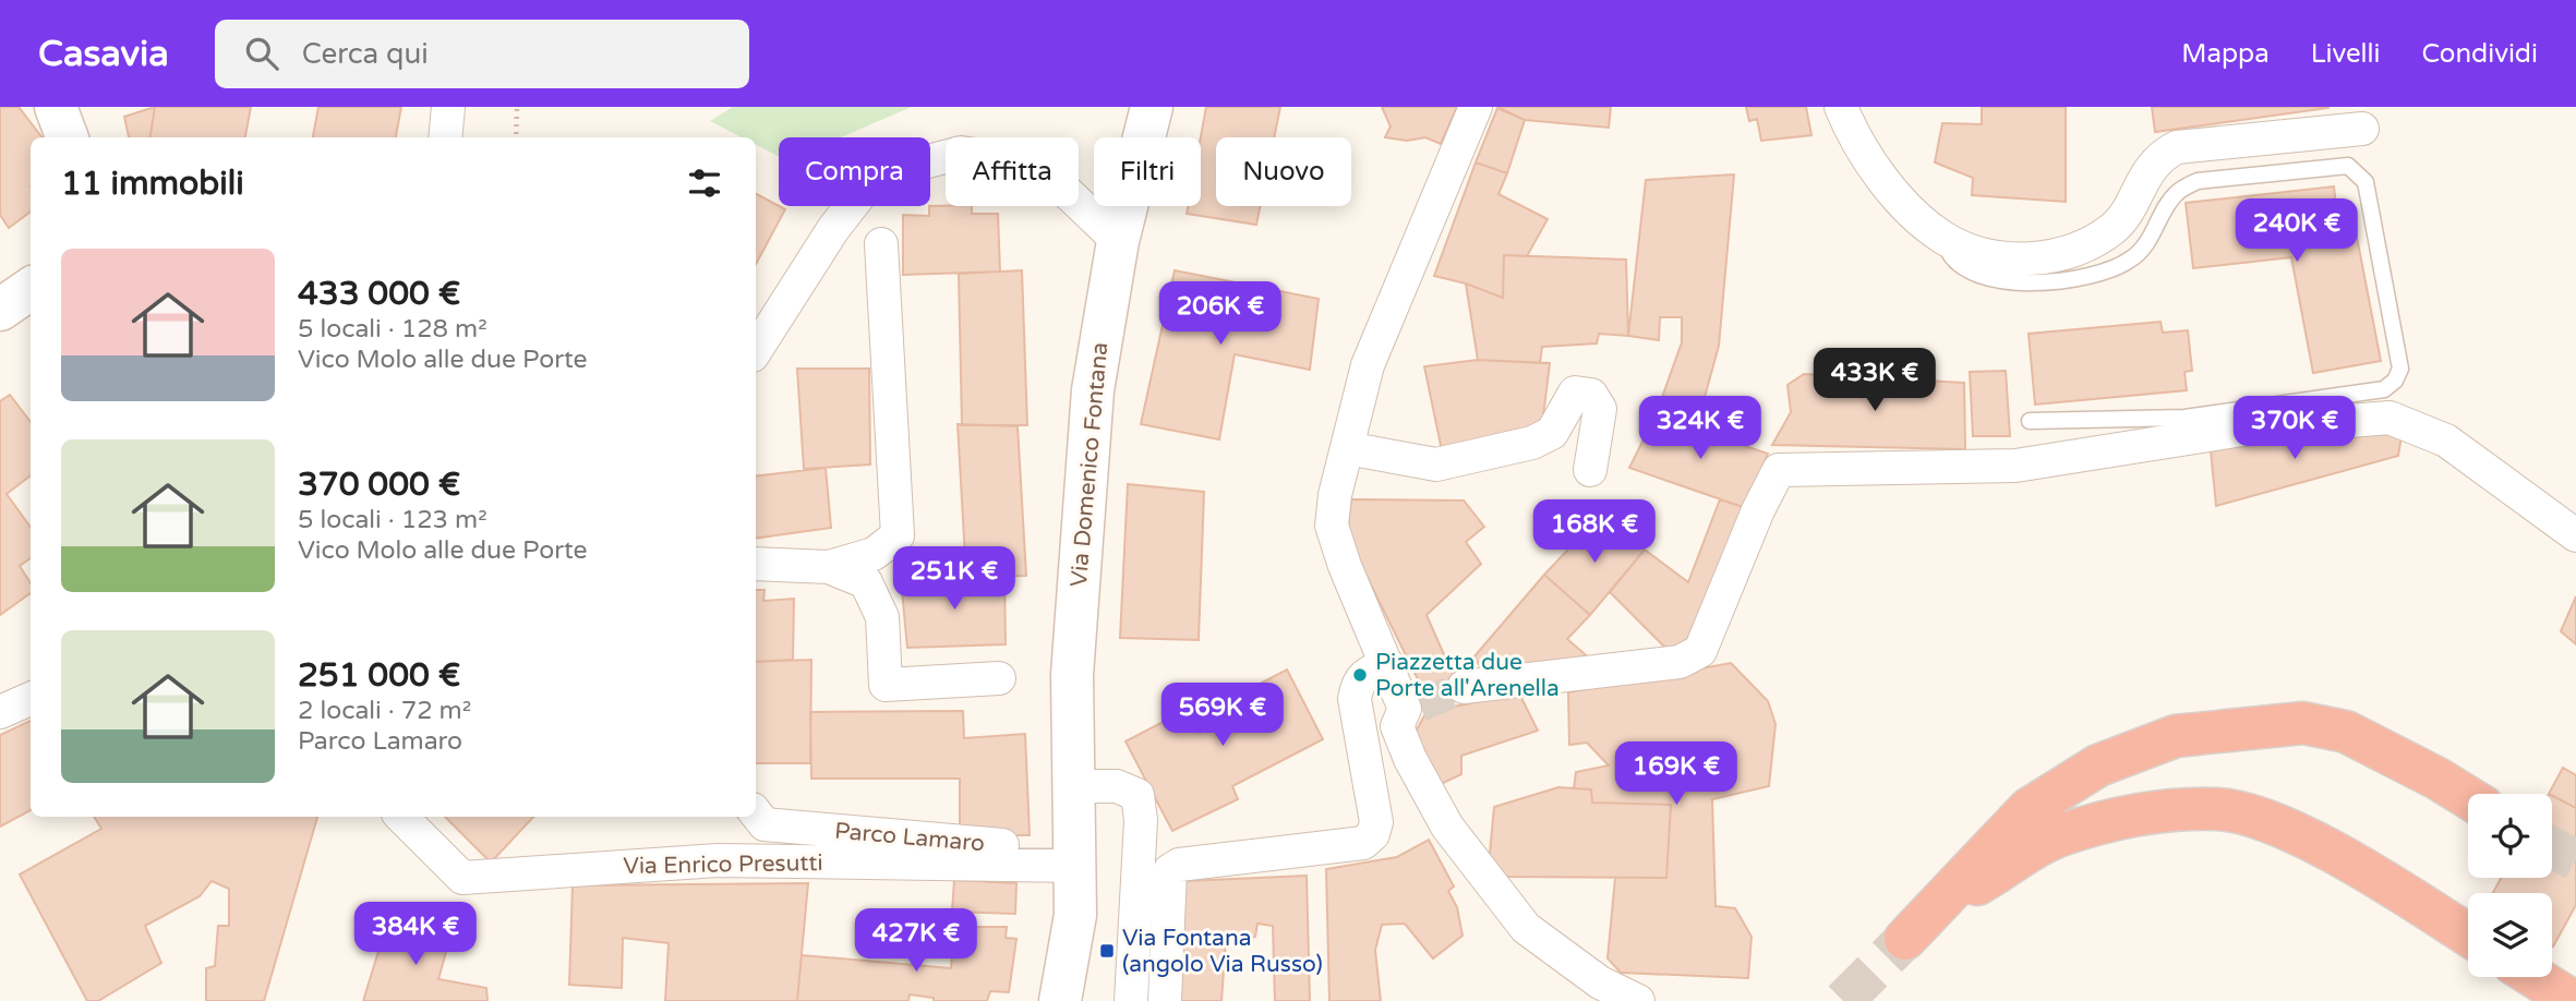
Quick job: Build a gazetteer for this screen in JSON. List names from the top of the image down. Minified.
{"streets":{"main road":["Via Domenico Fontana"],"street":["Parco Lamaro","Via Enrico Presutti"]},"crossings":[["Via Domenico Fontana","Parco Lamaro"],["Via Domenico Fontana","Via Enrico Presutti"],["Parco Lamaro","Via Enrico Presutti"]],"places":{"other":["Piazzetta due Porte all'Arenella"],"transit":["Via Fontana (angolo Via Russo)"]},"page":{"header":"Casavia","search":"Cerca qui","nav":["Mappa","Livelli","Condividi"],"chip":["Compra","Affitta","Filtri","Nuovo"],"heading":"11 immobili","price":["240K €","206K €","433K €","324K €","370K €","168K €","251K €","569K €","169K €","384K €","427K €"],"list":[{"name":"433 000 €","note":"5 locali · 128 m² · Vico Molo alle due Porte"},{"name":"370 000 €","note":"5 locali · 123 m² · Vico Molo alle due Porte"},{"name":"251 000 €","note":"2 locali · 72 m² · Parco Lamaro"}]}}
